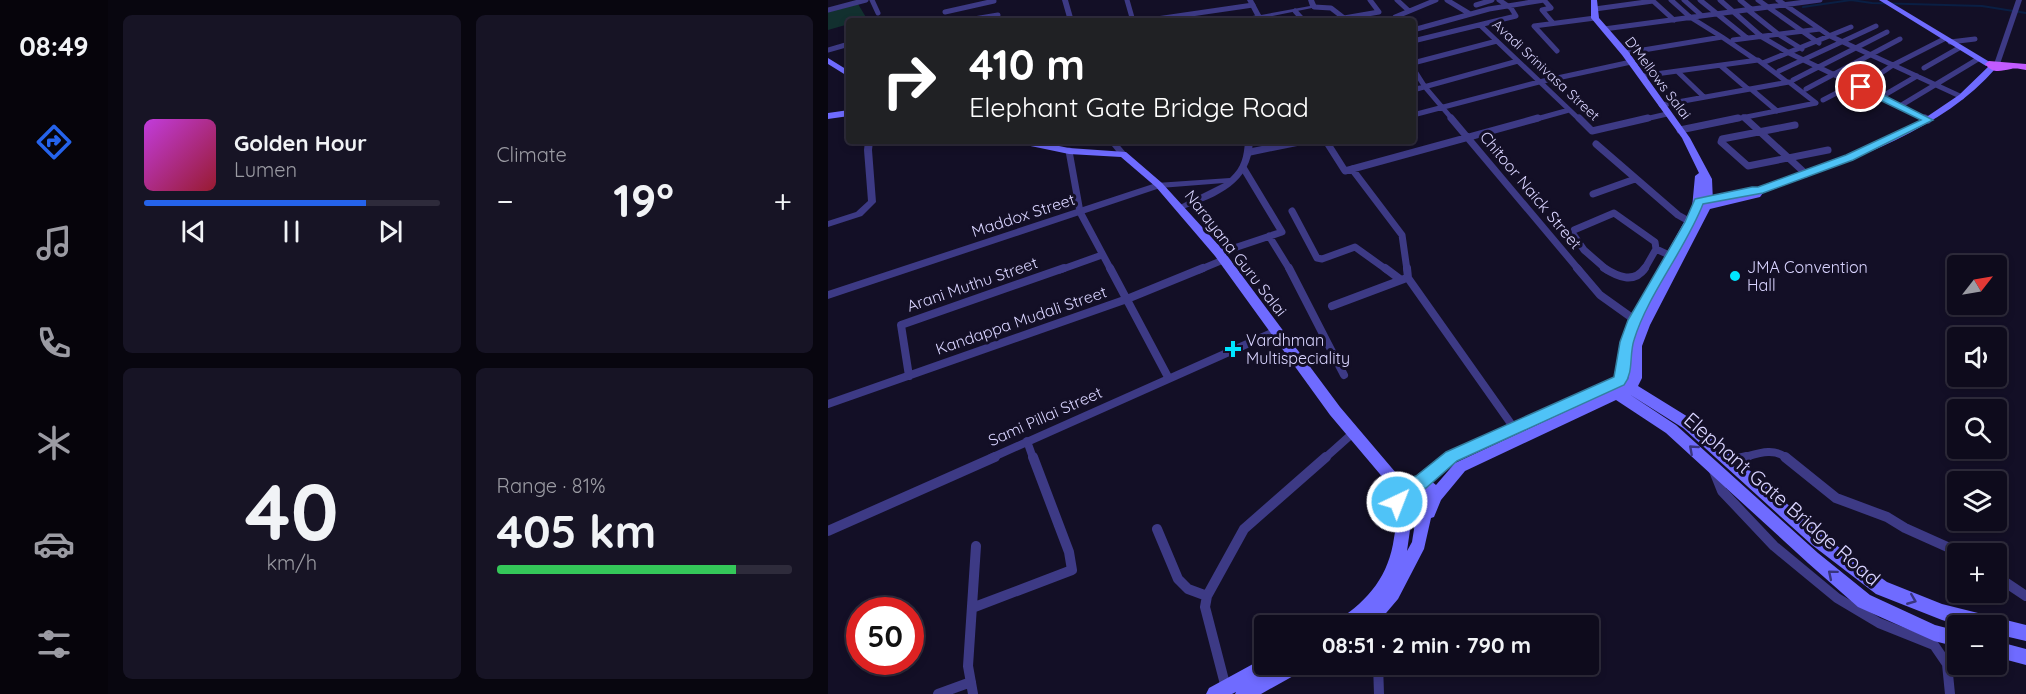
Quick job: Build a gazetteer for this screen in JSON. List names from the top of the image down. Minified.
{"streets":{"main road":["D'Mellows Salai","Narayana Guru Salai","Elephant Gate Bridge Road"],"street":["Avadi Srinivasa Street","Chitoor Naick Street","Maddox Street","Arani Muthu Street","Kandappa Mudali Street","Sami Pillai Street"]},"crossings":[["Avadi Srinivasa Street","D'Mellows Salai"],["Maddox Street","Narayana Guru Salai"],["Narayana Guru Salai","Kandappa Mudali Street"],["Narayana Guru Salai","Sami Pillai Street"],["Arani Muthu Street","Kandappa Mudali Street"]],"places":{"other":["JMA Convention Hall"],"health":["Vardhman Multispeciality"]},"north":"top right","page":{"tabs":"08:49","tile":["Climate",["40","km/h"],["Range · 81%","405 km"]],"turn":["410 m","Elephant Gate Bridge Road"],"song":["Golden Hour","Lumen"],"heat":["−","19°","+"],"map_buttons":["+","−"],"limit":"50","trip":"08:51 · 2 min · 790 m"}}
